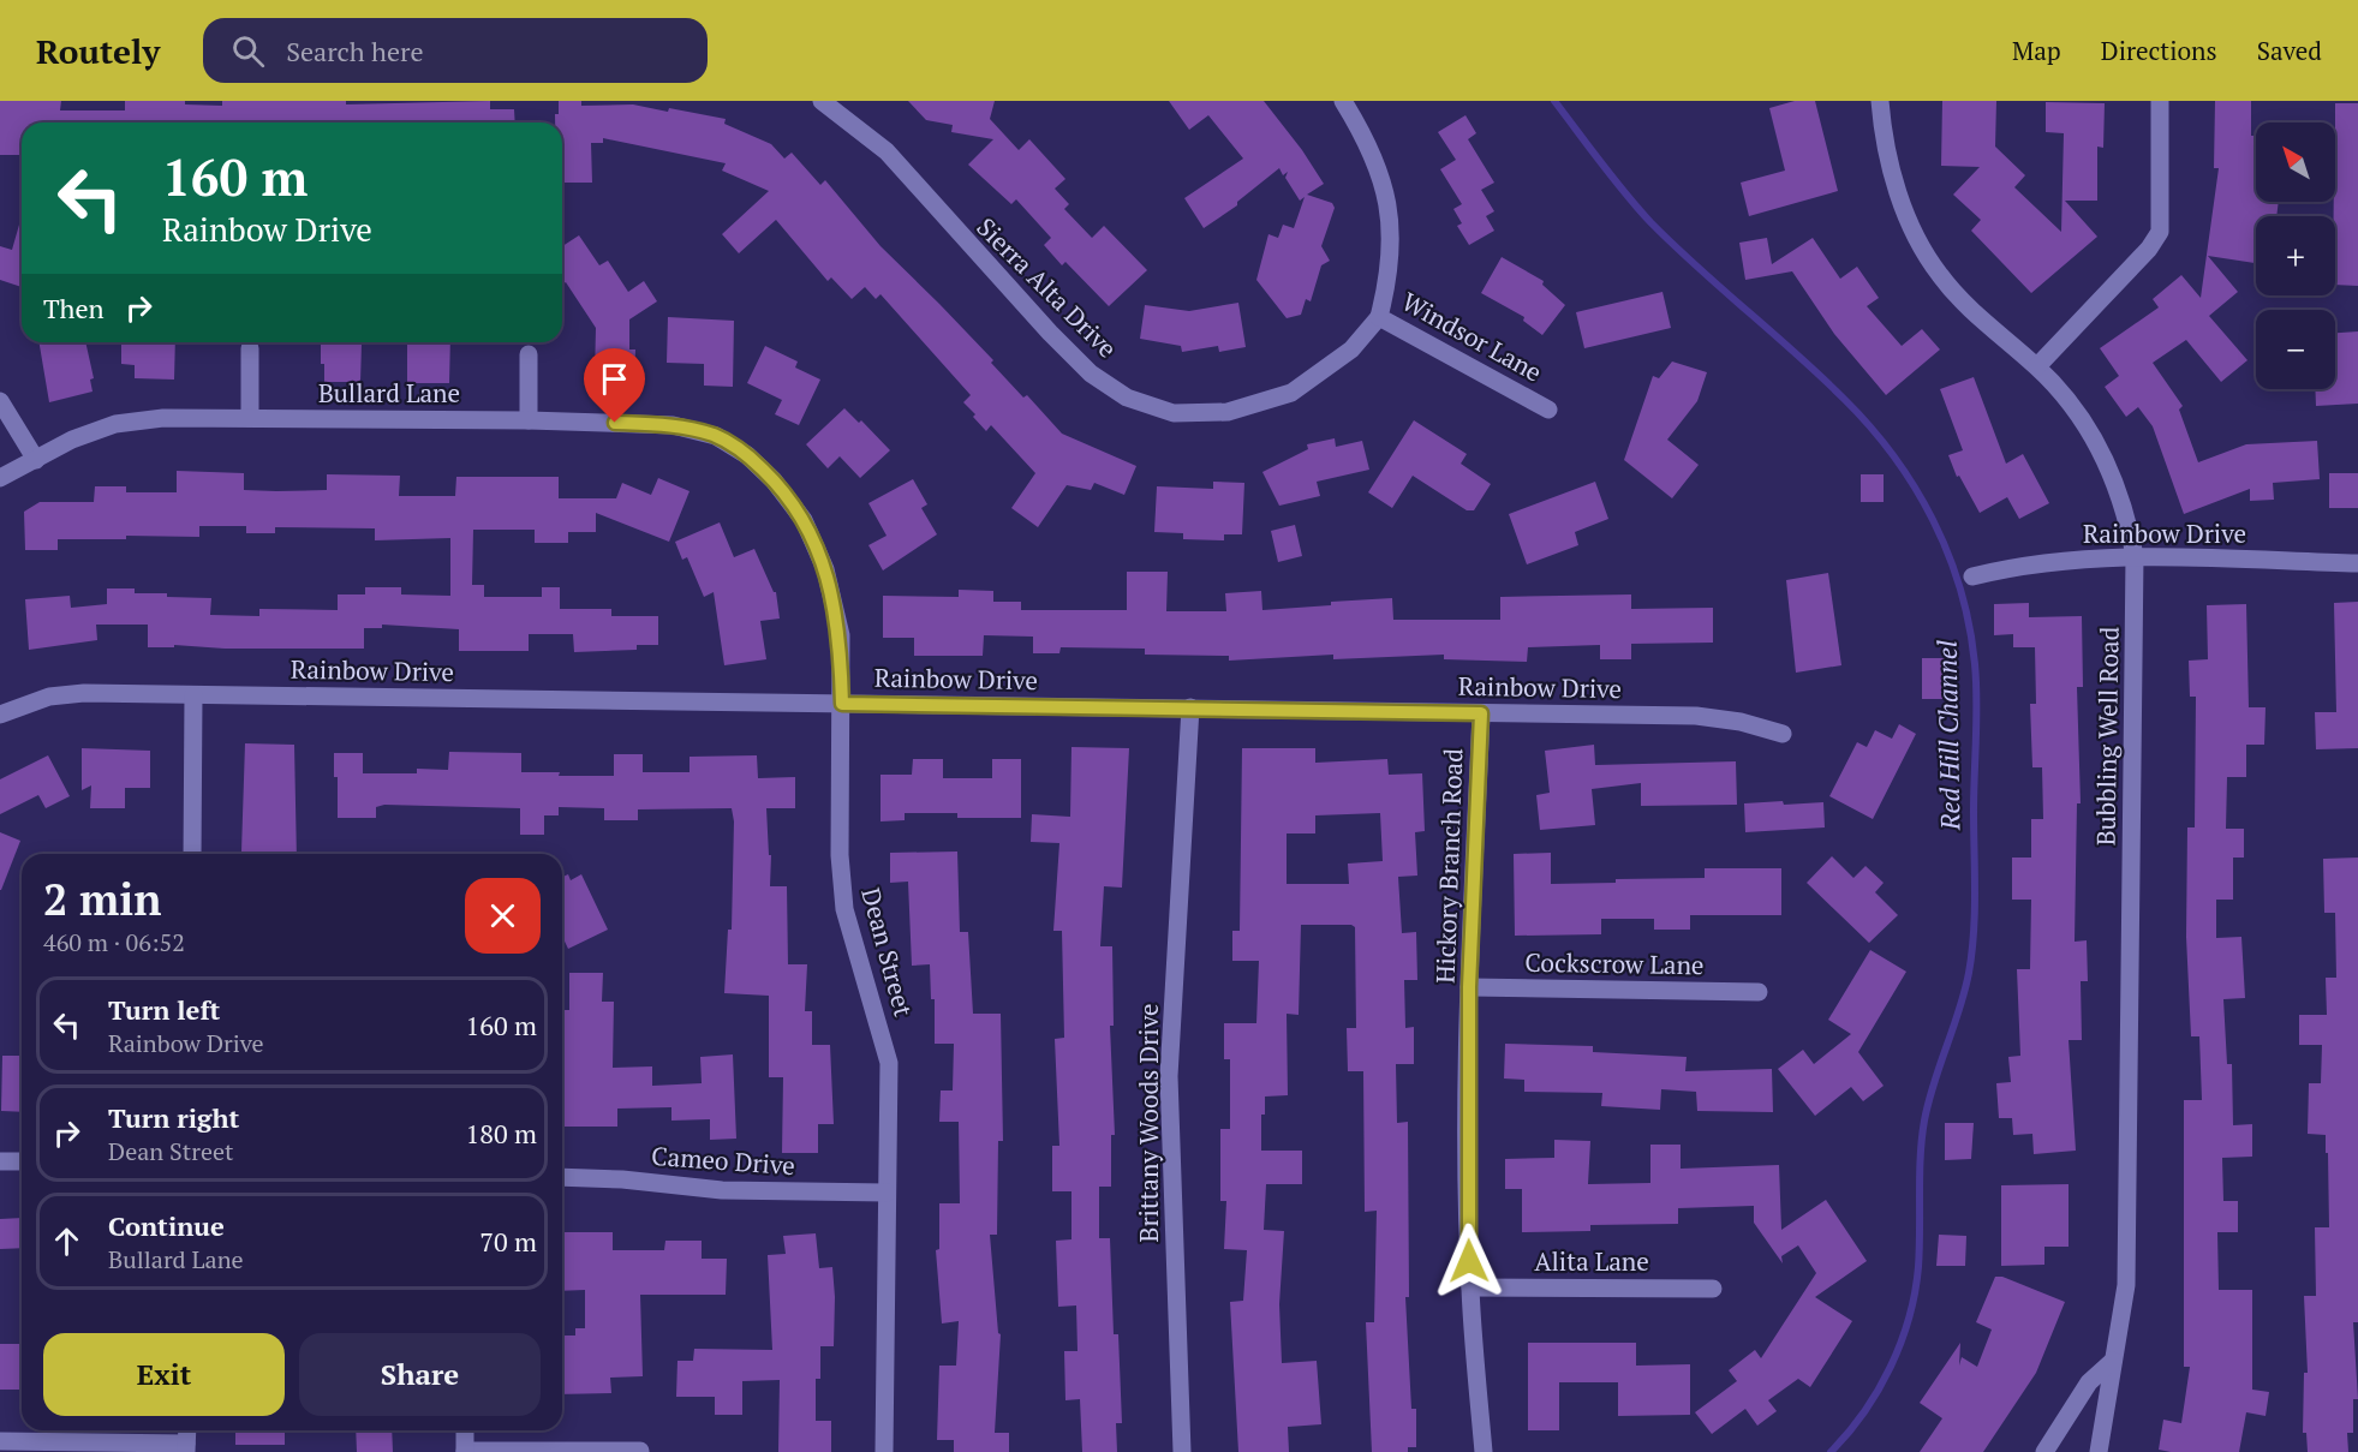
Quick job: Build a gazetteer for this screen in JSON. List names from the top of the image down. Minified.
{"streets":{"street":["Sierra Alta Drive","Windsor Lane","Bullard Lane","Rainbow Drive","Bubbling Well Road","Hickory Branch Road","Dean Street","Cockscrow Lane","Brittany Woods Drive","Cameo Drive","Alita Lane"]},"crossings":[["Sierra Alta Drive","Windsor Lane"],["Bullard Lane","Dean Street"],["Rainbow Drive","Bubbling Well Road"],["Rainbow Drive","Hickory Branch Road"],["Rainbow Drive","Dean Street"],["Rainbow Drive","Brittany Woods Drive"],["Hickory Branch Road","Cockscrow Lane"],["Hickory Branch Road","Alita Lane"],["Dean Street","Cameo Drive"]],"water":["Red Hill Channel"],"north":"top left","page":{"header":"Routely","search":"Search here","nav":["Map","Directions","Saved"],"map_buttons":["+","−"],"turn":["160 m","Rainbow Drive"],"then":"Then","heading":["2 min","460 m · 06:52"],"list":[{"name":"Turn left","note":"Rainbow Drive","value":"160 m"},{"name":"Turn right","note":"Dean Street","value":"180 m"},{"name":"Continue","note":"Bullard Lane","value":"70 m"}],"buttons":["Exit","Share"]}}
